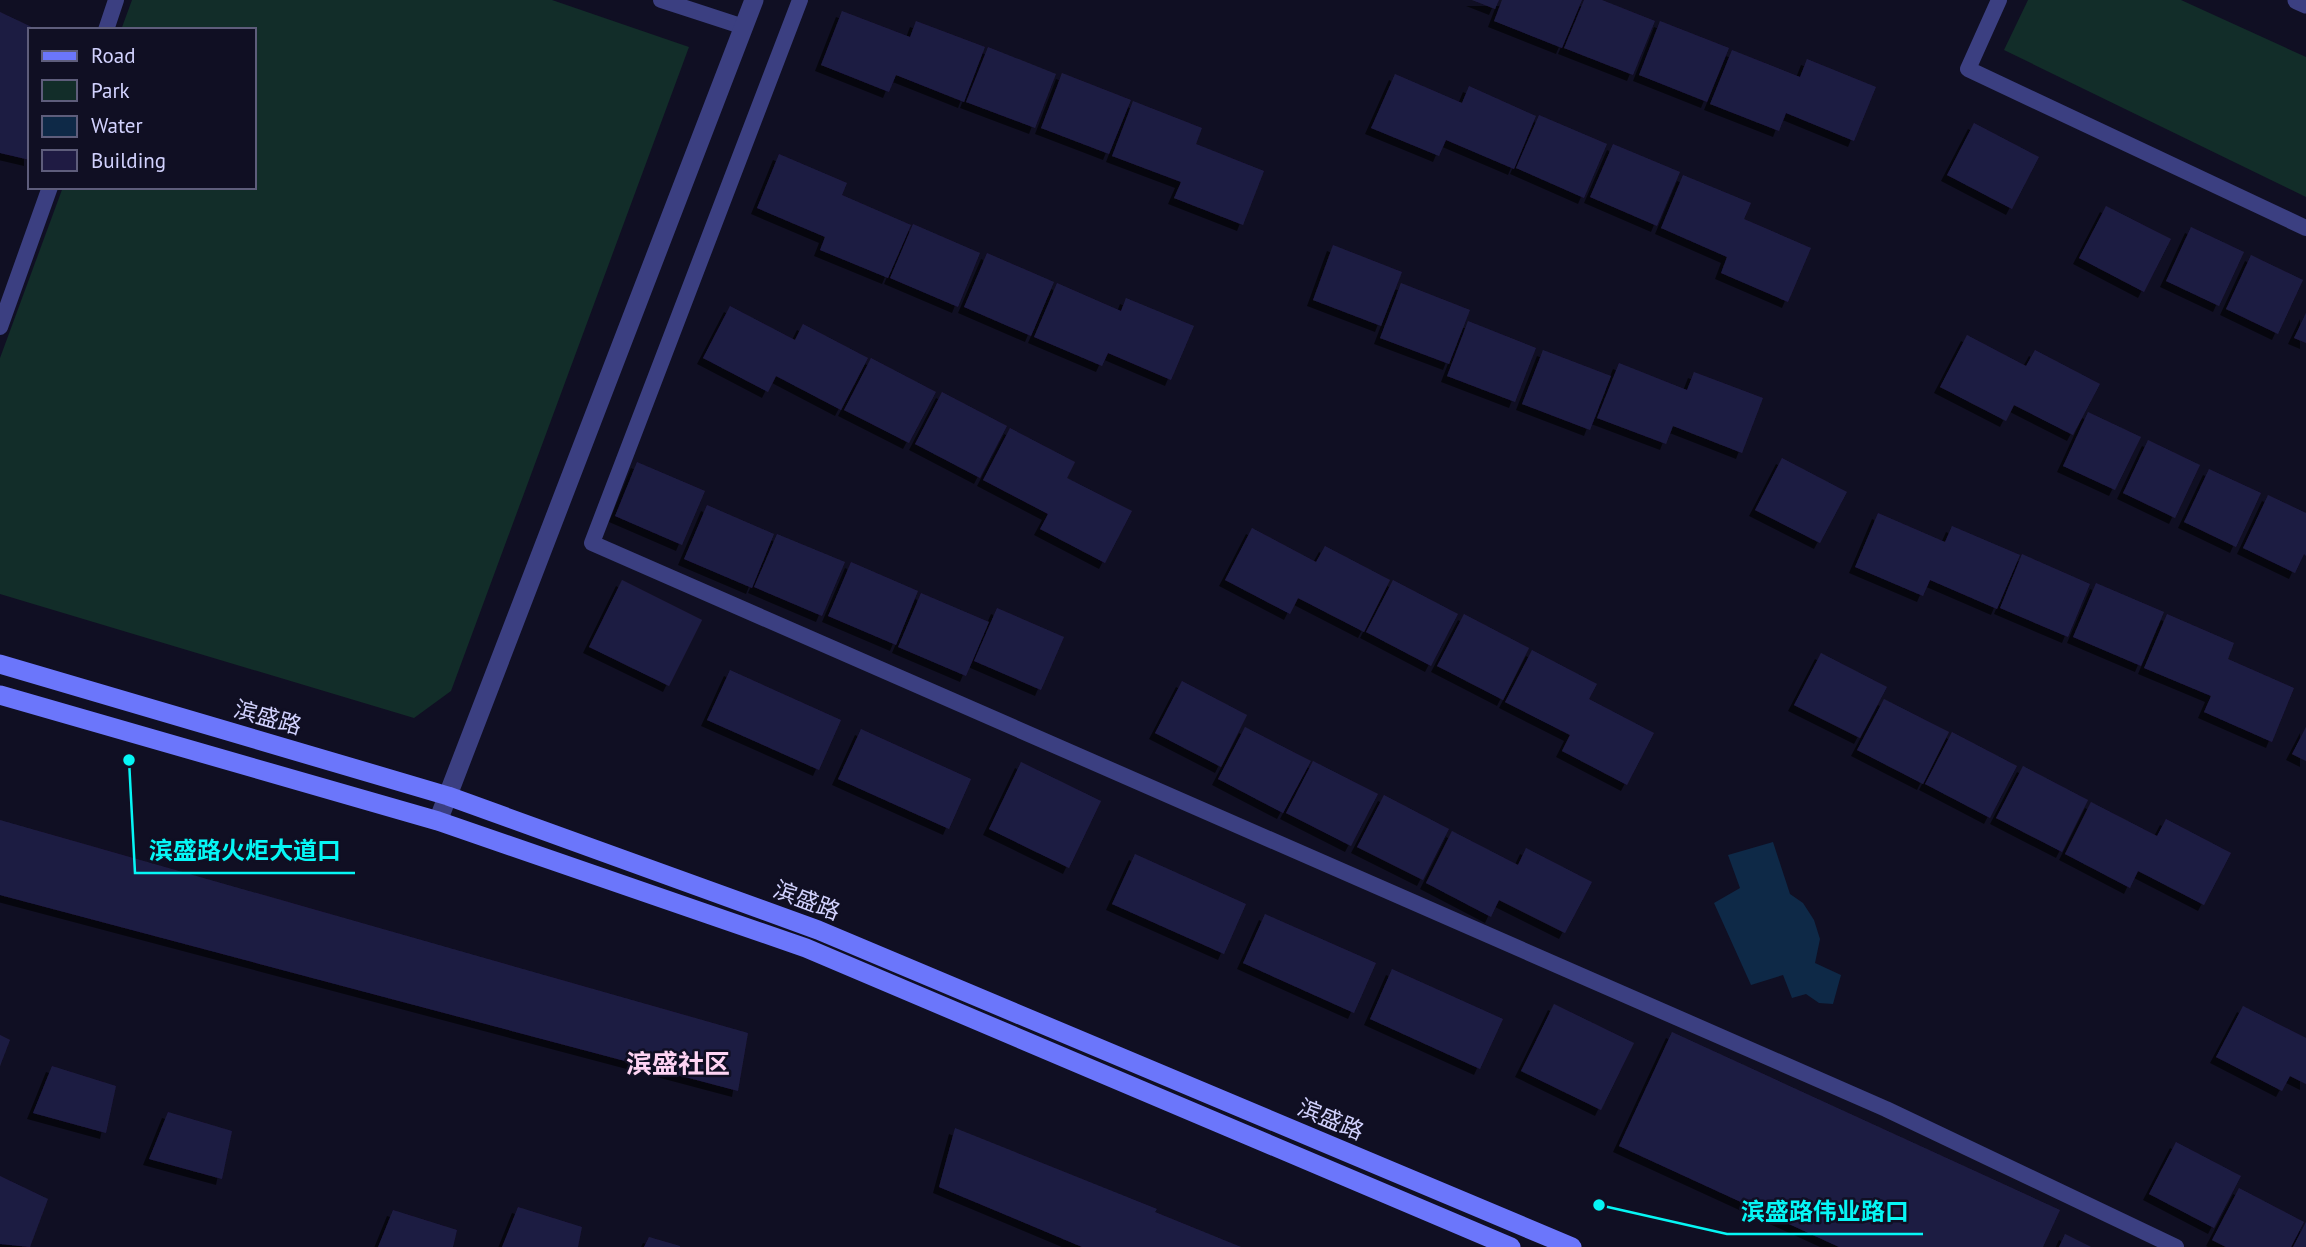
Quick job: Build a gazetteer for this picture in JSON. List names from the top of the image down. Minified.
{"streets":{"main road":["滨盛路"]},"districts":["滨盛社区"],"places":["滨盛路火炬大道口","滨盛路伟业路口"],"legend":["Road","Park","Water","Building"]}
